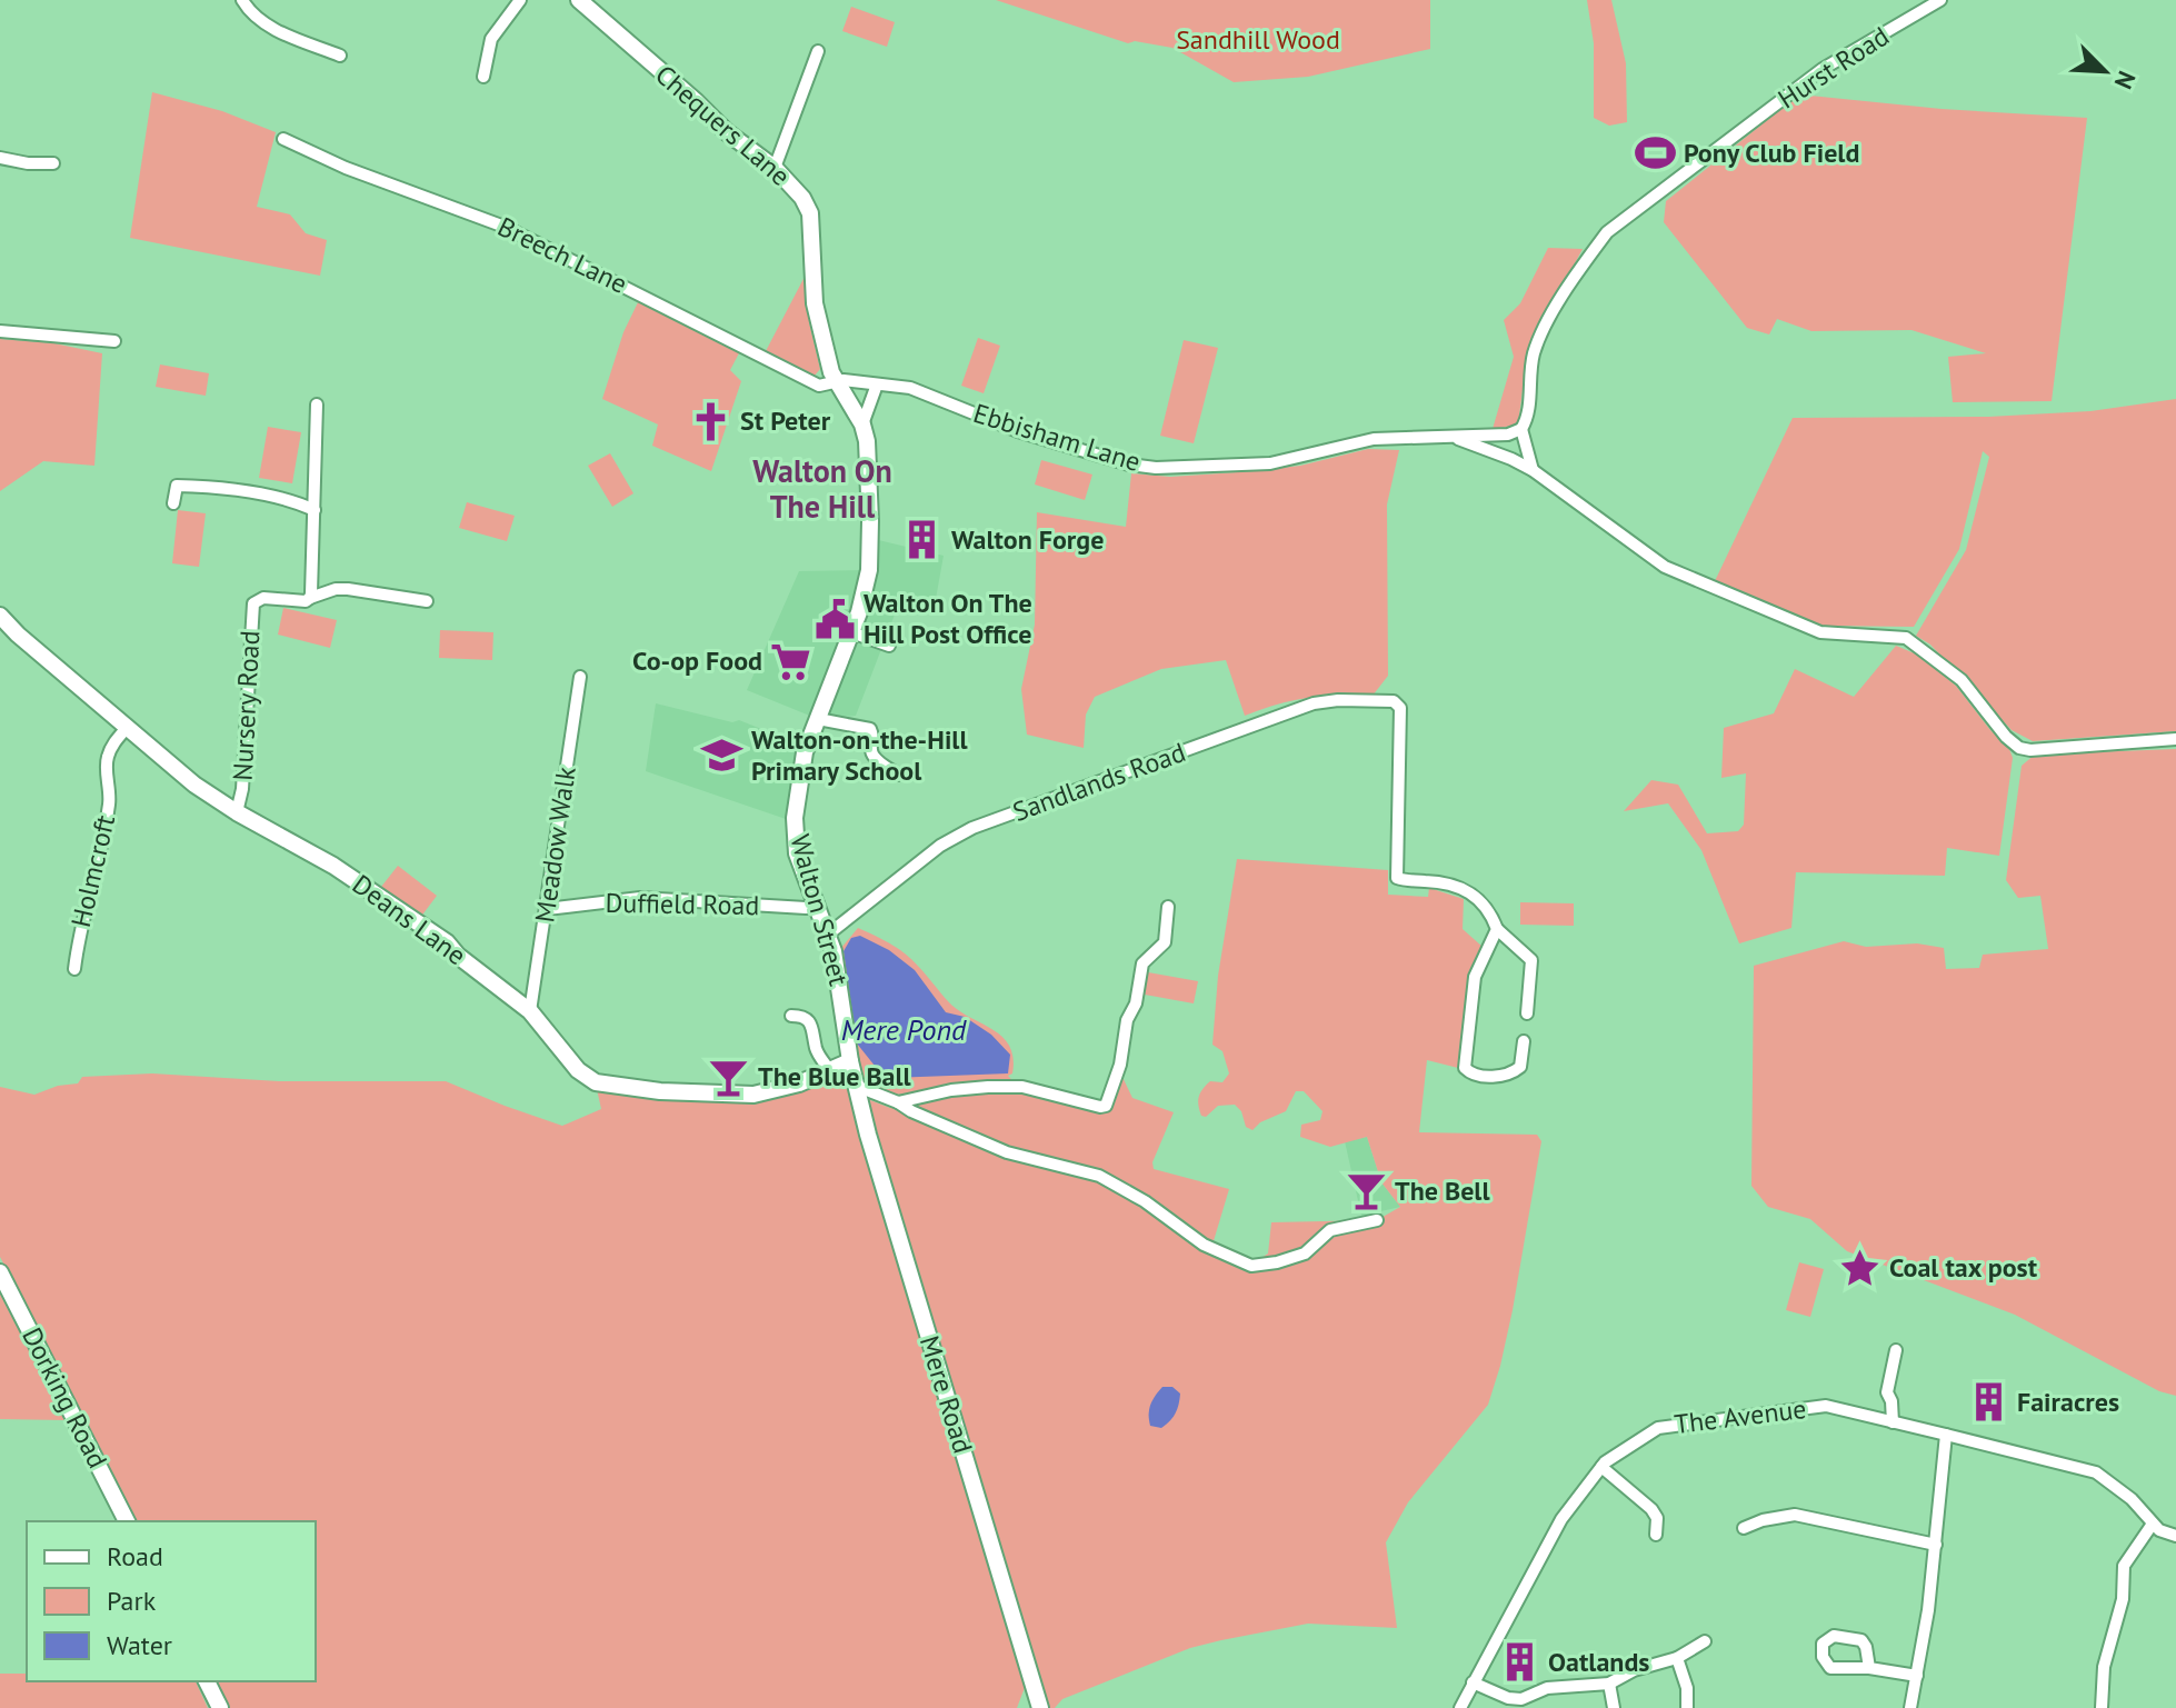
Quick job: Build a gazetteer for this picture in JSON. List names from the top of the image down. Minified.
{"streets":{"main road":["Chequers Lane","Walton Street","Deans Lane","Mere Road","Dorking Road"],"street":["Hurst Road","Breech Lane","Ebbisham Lane","Nursery Road","Sandlands Road","Meadow Walk","Holmcroft","Duffield Road","The Avenue"]},"crossings":[["Hurst Road","Ebbisham Lane"],["Chequers Lane","Breech Lane"],["Chequers Lane","Ebbisham Lane"],["Chequers Lane","Walton Street"],["Breech Lane","Ebbisham Lane"],["Breech Lane","Walton Street"],["Ebbisham Lane","Walton Street"],["Nursery Road","Deans Lane"],["Sandlands Road","Walton Street"],["Meadow Walk","Duffield Road"],["Meadow Walk","Deans Lane"],["Holmcroft","Deans Lane"],["Duffield Road","Walton Street"],["Walton Street","Deans Lane"],["Walton Street","Mere Road"]],"districts":["Walton On The Hill"],"water":["Mere Pond"],"parks":["Sandhill Wood"],"places":{"sports":["Pony Club Field"],"church":["St Peter"],"building":["Walton Forge","Fairacres","Oatlands"],"public building":["Walton On The Hill Post Office"],"supermarket":["Co-op Food"],"school or university":["Walton-on-the-Hill Primary School"],"bar":["The Blue Ball","The Bell"],"place":["Coal tax post"]},"legend":["Road","Park","Water"],"north":"bottom right"}
